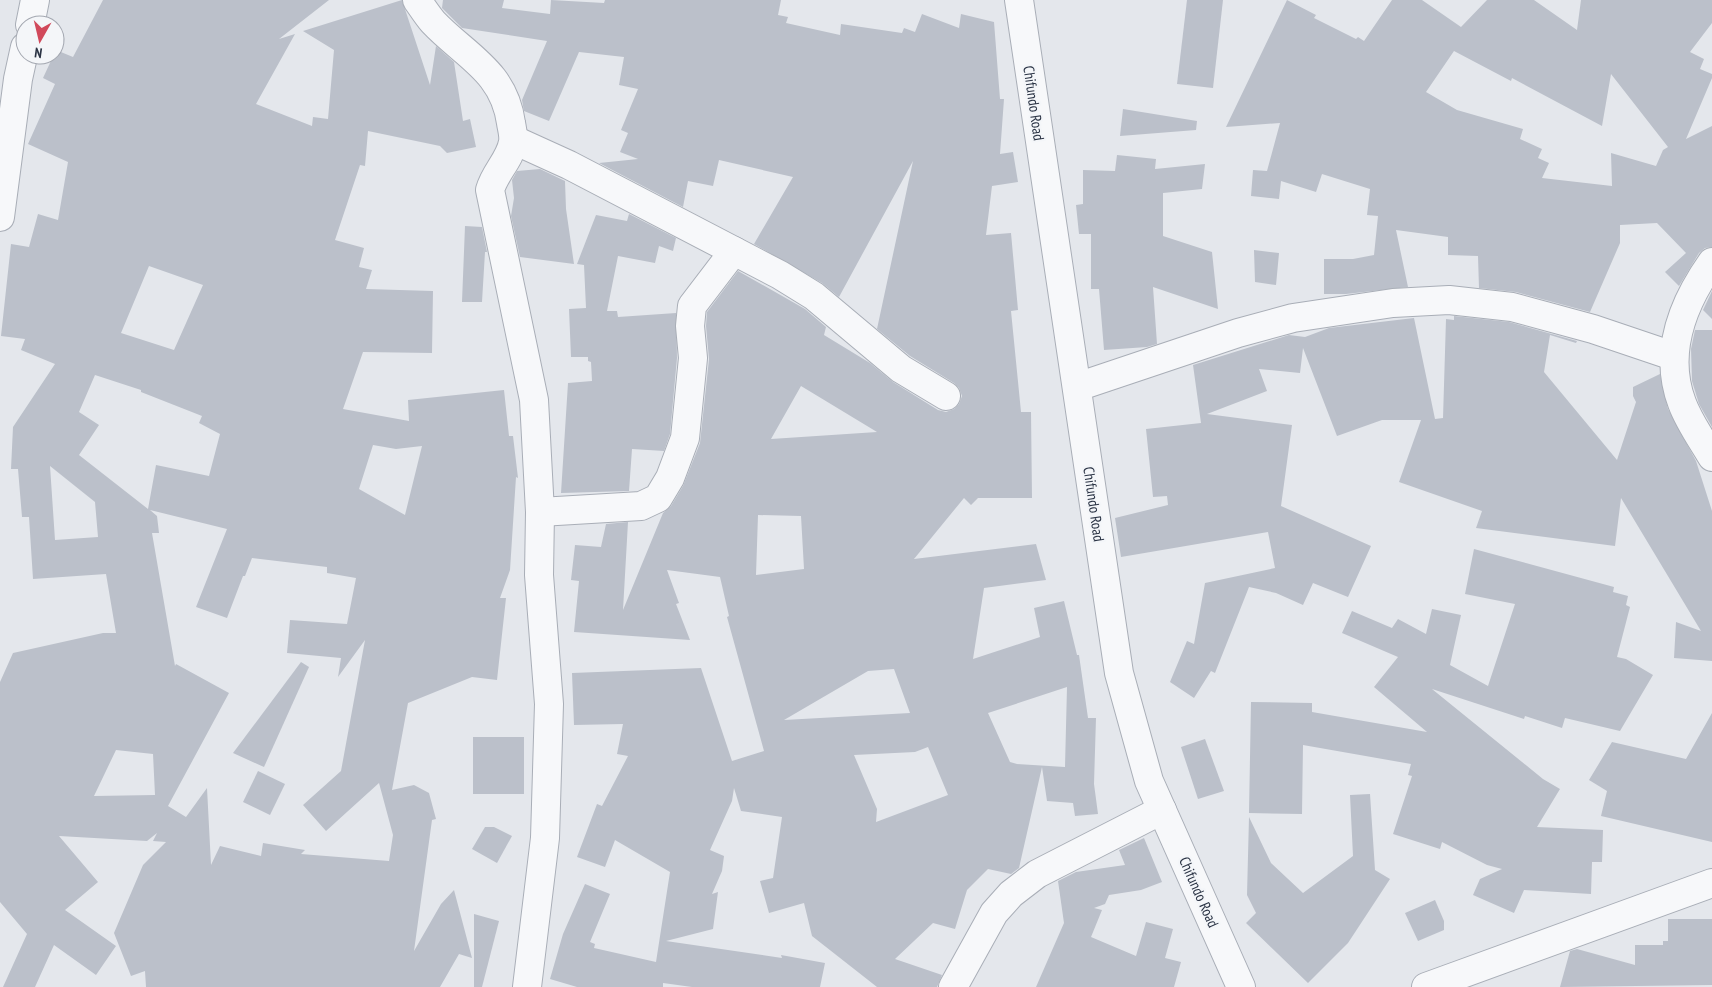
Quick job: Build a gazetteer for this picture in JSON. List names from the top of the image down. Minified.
{"streets":{"street":["Chifundo Road"]},"north":"bottom"}
